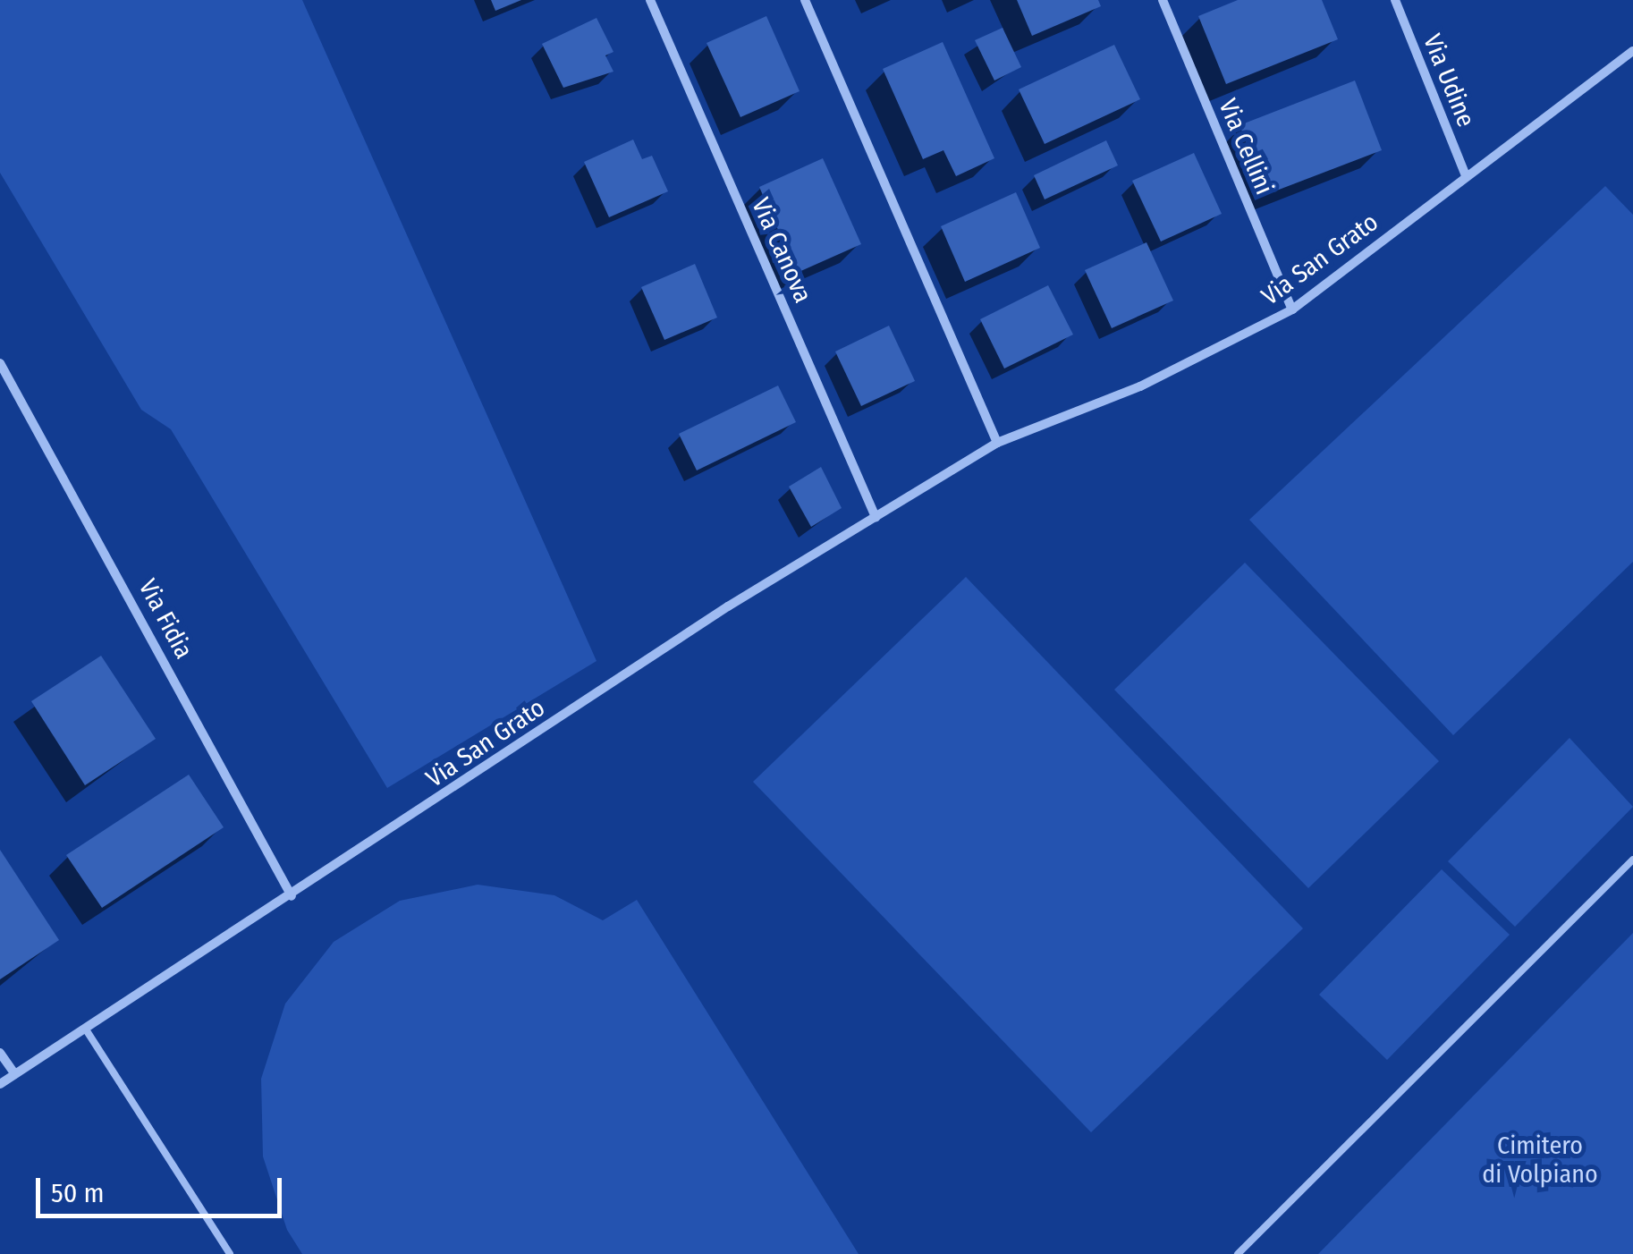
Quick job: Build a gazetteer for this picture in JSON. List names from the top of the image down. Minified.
{"streets":{"street":["Via Udine","Via Cellini","Via Canova","Via San Grato","Via Fidia"]},"crossings":[["Via Udine","Via San Grato"],["Via Cellini","Via San Grato"],["Via Canova","Via San Grato"],["Via San Grato","Via Fidia"]],"parks":["Cimitero di Volpiano"],"scale_bar":"50 m"}
